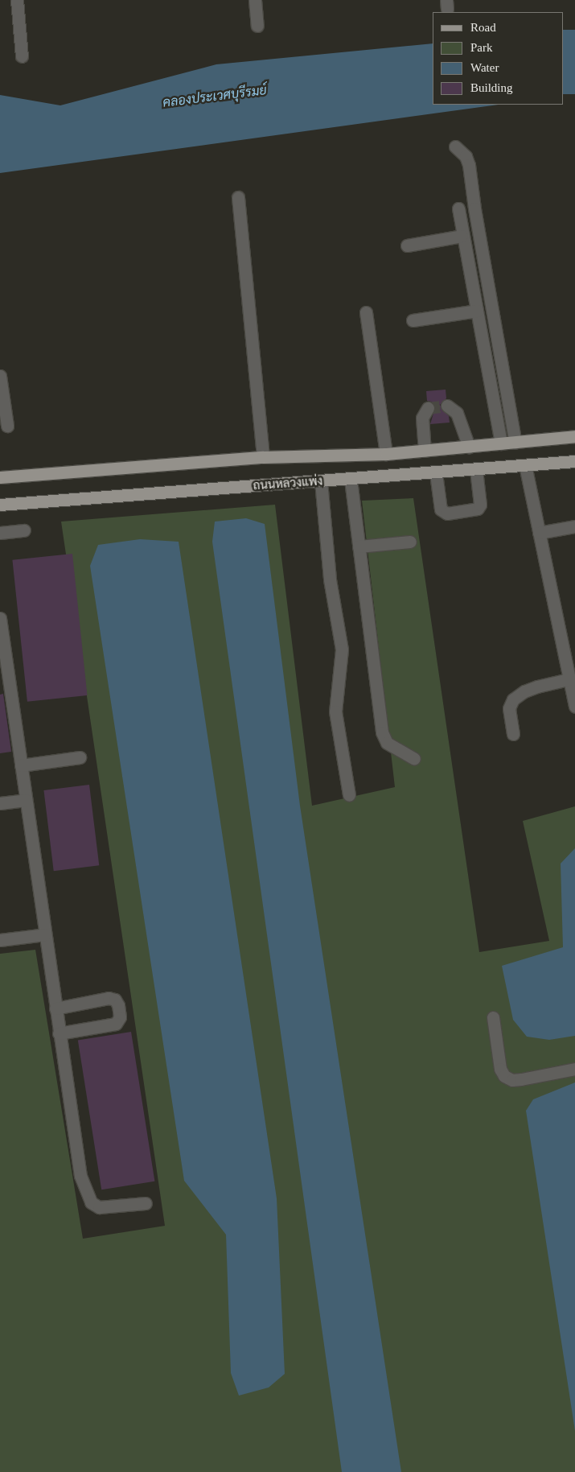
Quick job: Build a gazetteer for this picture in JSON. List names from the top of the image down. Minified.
{"streets":{"main road":["ถนนหลวงแพ่ง"]},"water":["คลองประเวศบุรีรมย์"],"legend":["Road","Park","Water","Building"]}
